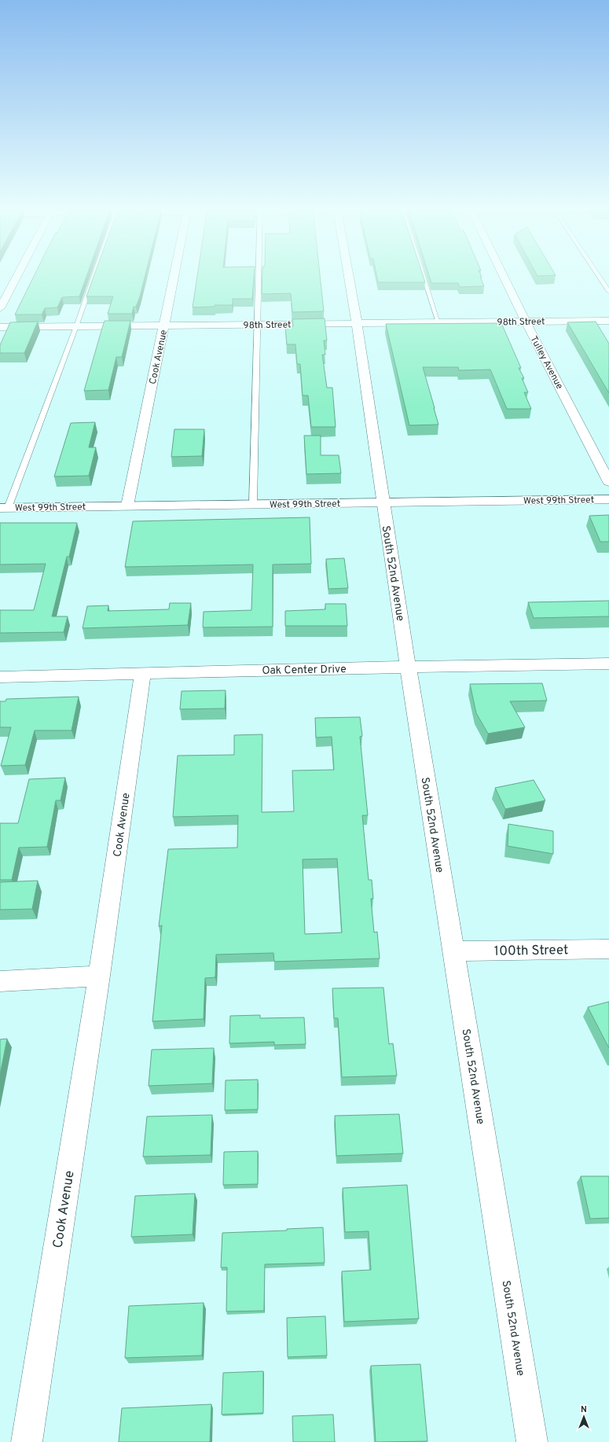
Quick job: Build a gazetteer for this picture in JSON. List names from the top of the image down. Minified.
{"streets":{"street":["98th Street","Cook Avenue","Tulley Avenue","West 99th Street","South 52nd Avenue","Oak Center Drive","100th Street"]},"crossings":[["98th Street","Cook Avenue"],["98th Street","Tulley Avenue"],["98th Street","South 52nd Avenue"],["Cook Avenue","West 99th Street"],["Cook Avenue","Oak Center Drive"],["West 99th Street","South 52nd Avenue"],["South 52nd Avenue","Oak Center Drive"],["South 52nd Avenue","100th Street"]],"north":"top"}
